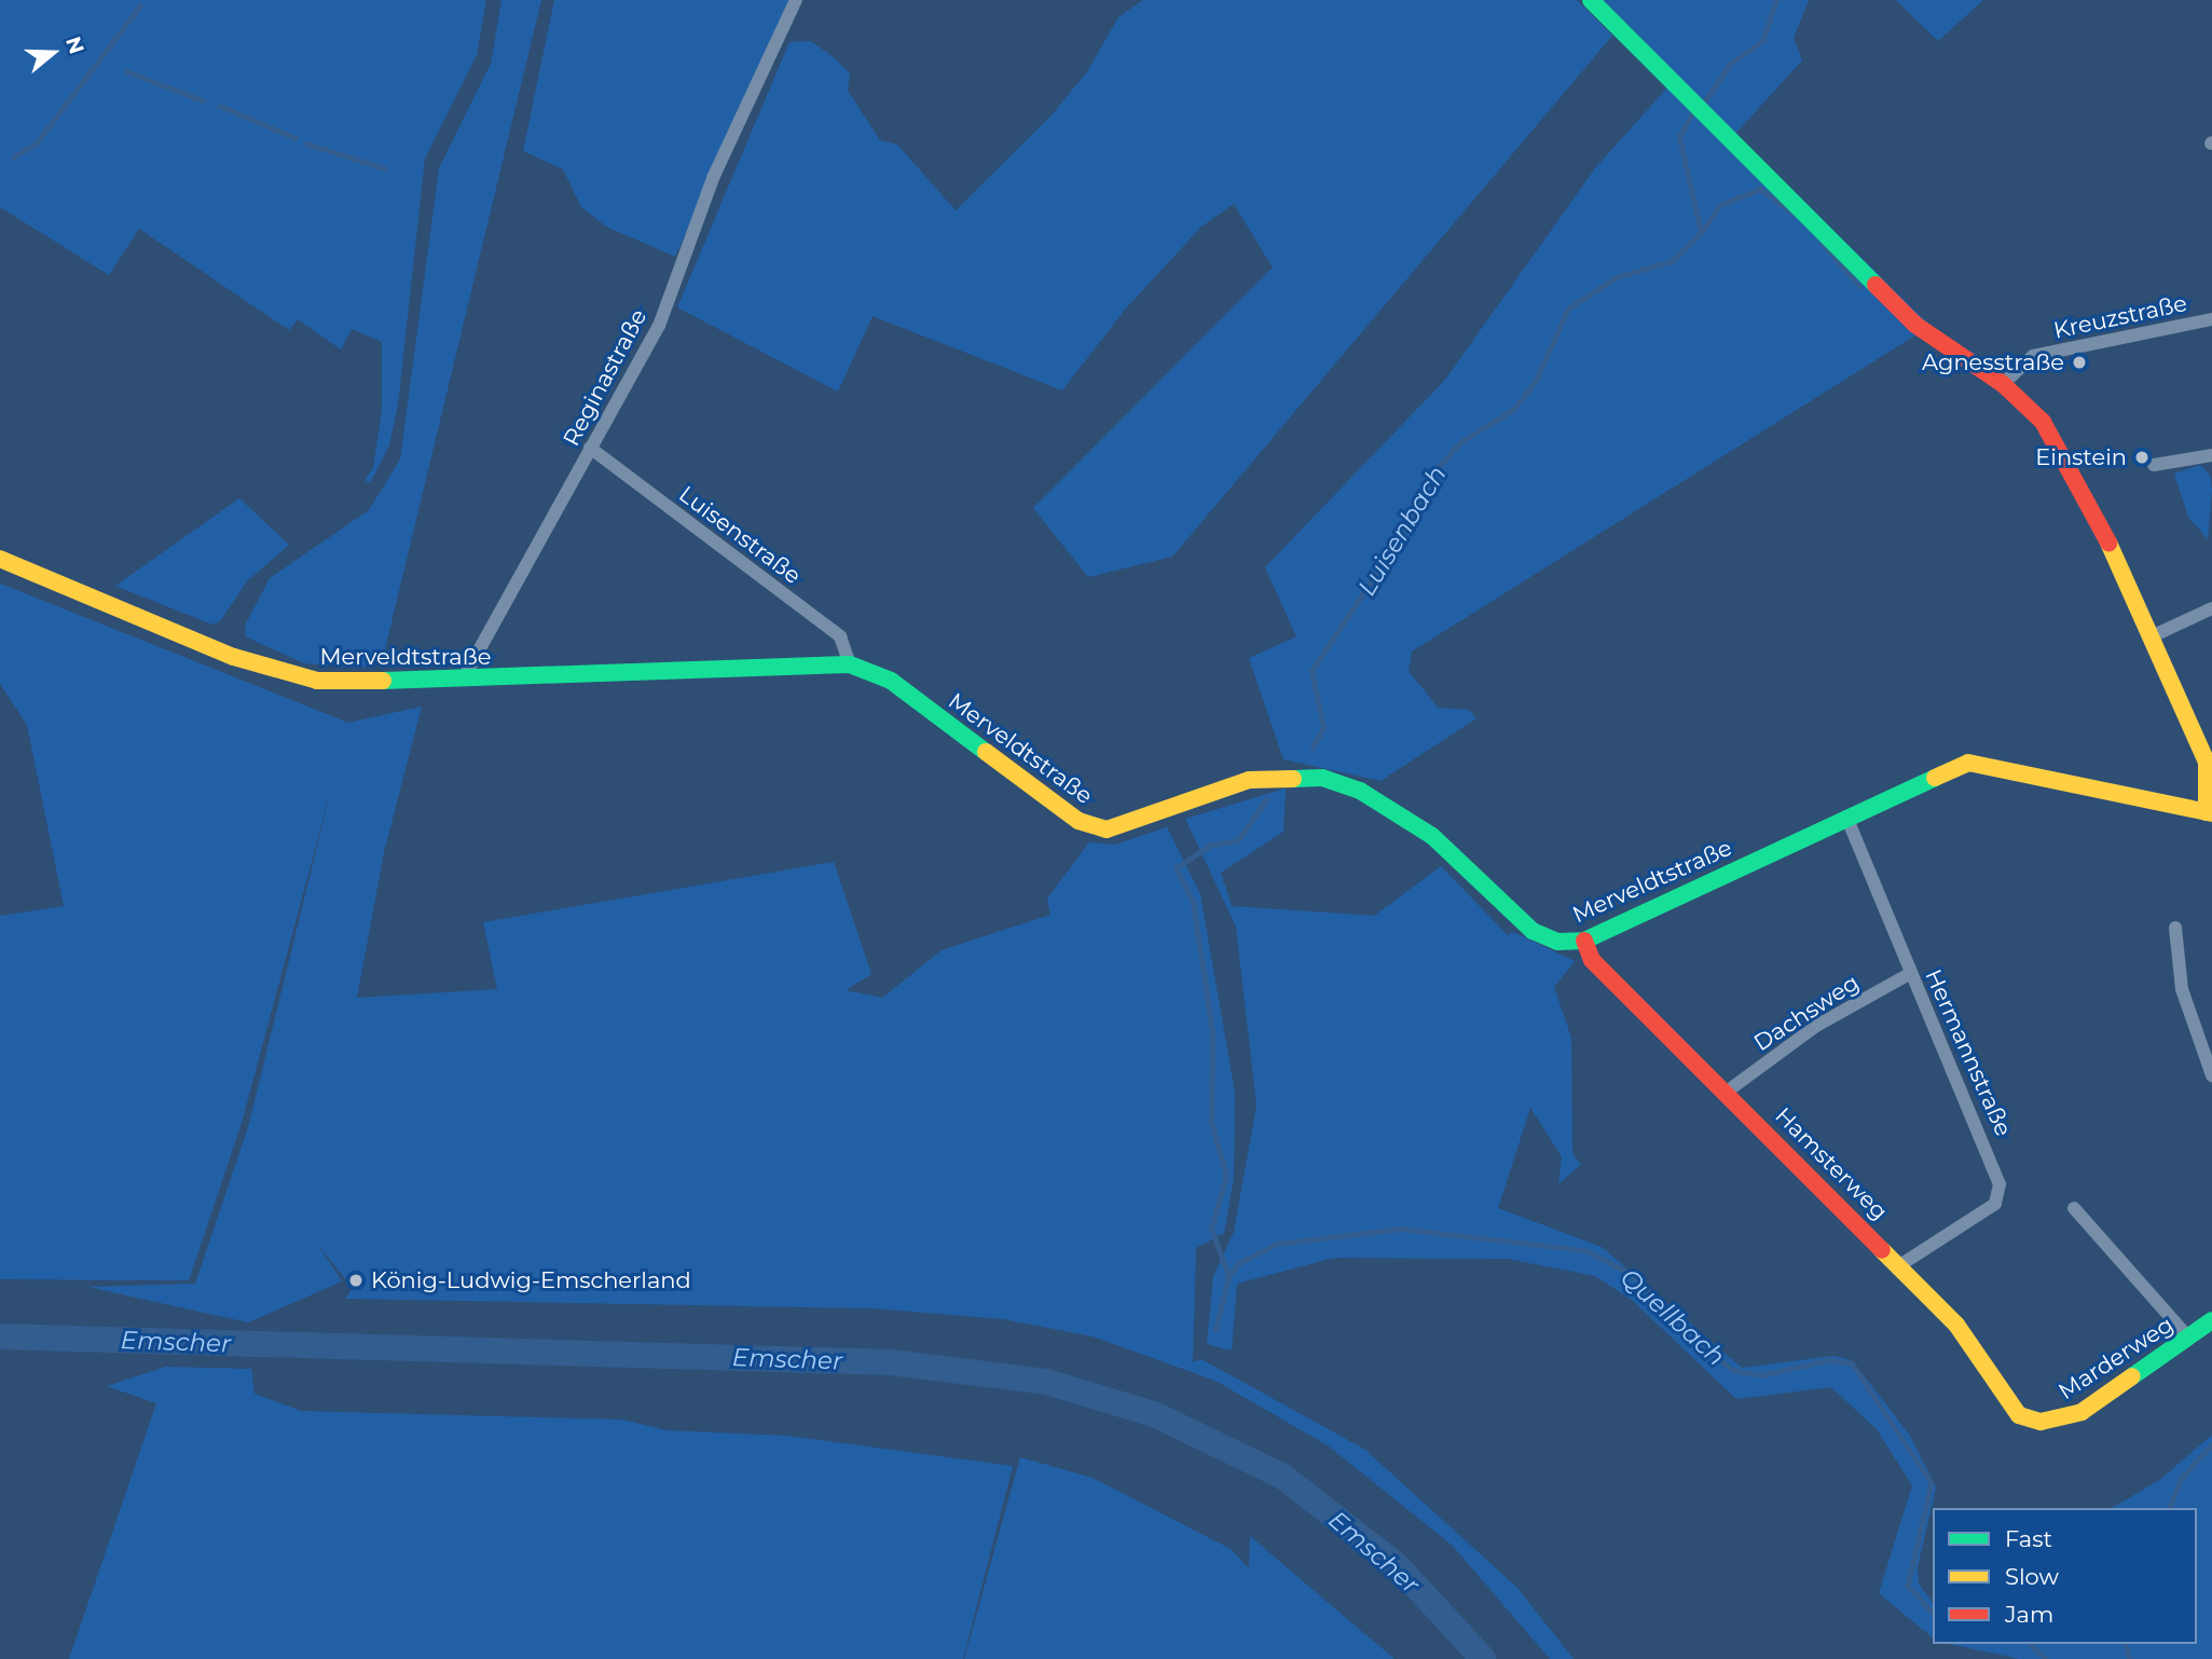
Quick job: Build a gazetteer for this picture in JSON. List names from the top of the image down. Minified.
{"streets":{"main road":["Merveldtstraße","Hamsterweg","Marderweg"],"street":["Kreuzstraße","Reginastraße","Luisenstraße","Dachsweg","Hermannstraße"]},"crossings":[["Reginastraße","Luisenstraße"],["Reginastraße","Merveldtstraße"],["Luisenstraße","Merveldtstraße"],["Merveldtstraße","Hermannstraße"],["Merveldtstraße","Hamsterweg"],["Dachsweg","Hermannstraße"],["Dachsweg","Hamsterweg"],["Hermannstraße","Hamsterweg"],["Hamsterweg","Marderweg"]],"water":["Luisenbach","Quellbach","Emscher"],"places":["Agnesstraße","Einstein","König-Ludwig-Emscherland"],"legend":["Fast","Slow","Jam"],"north":"right"}
